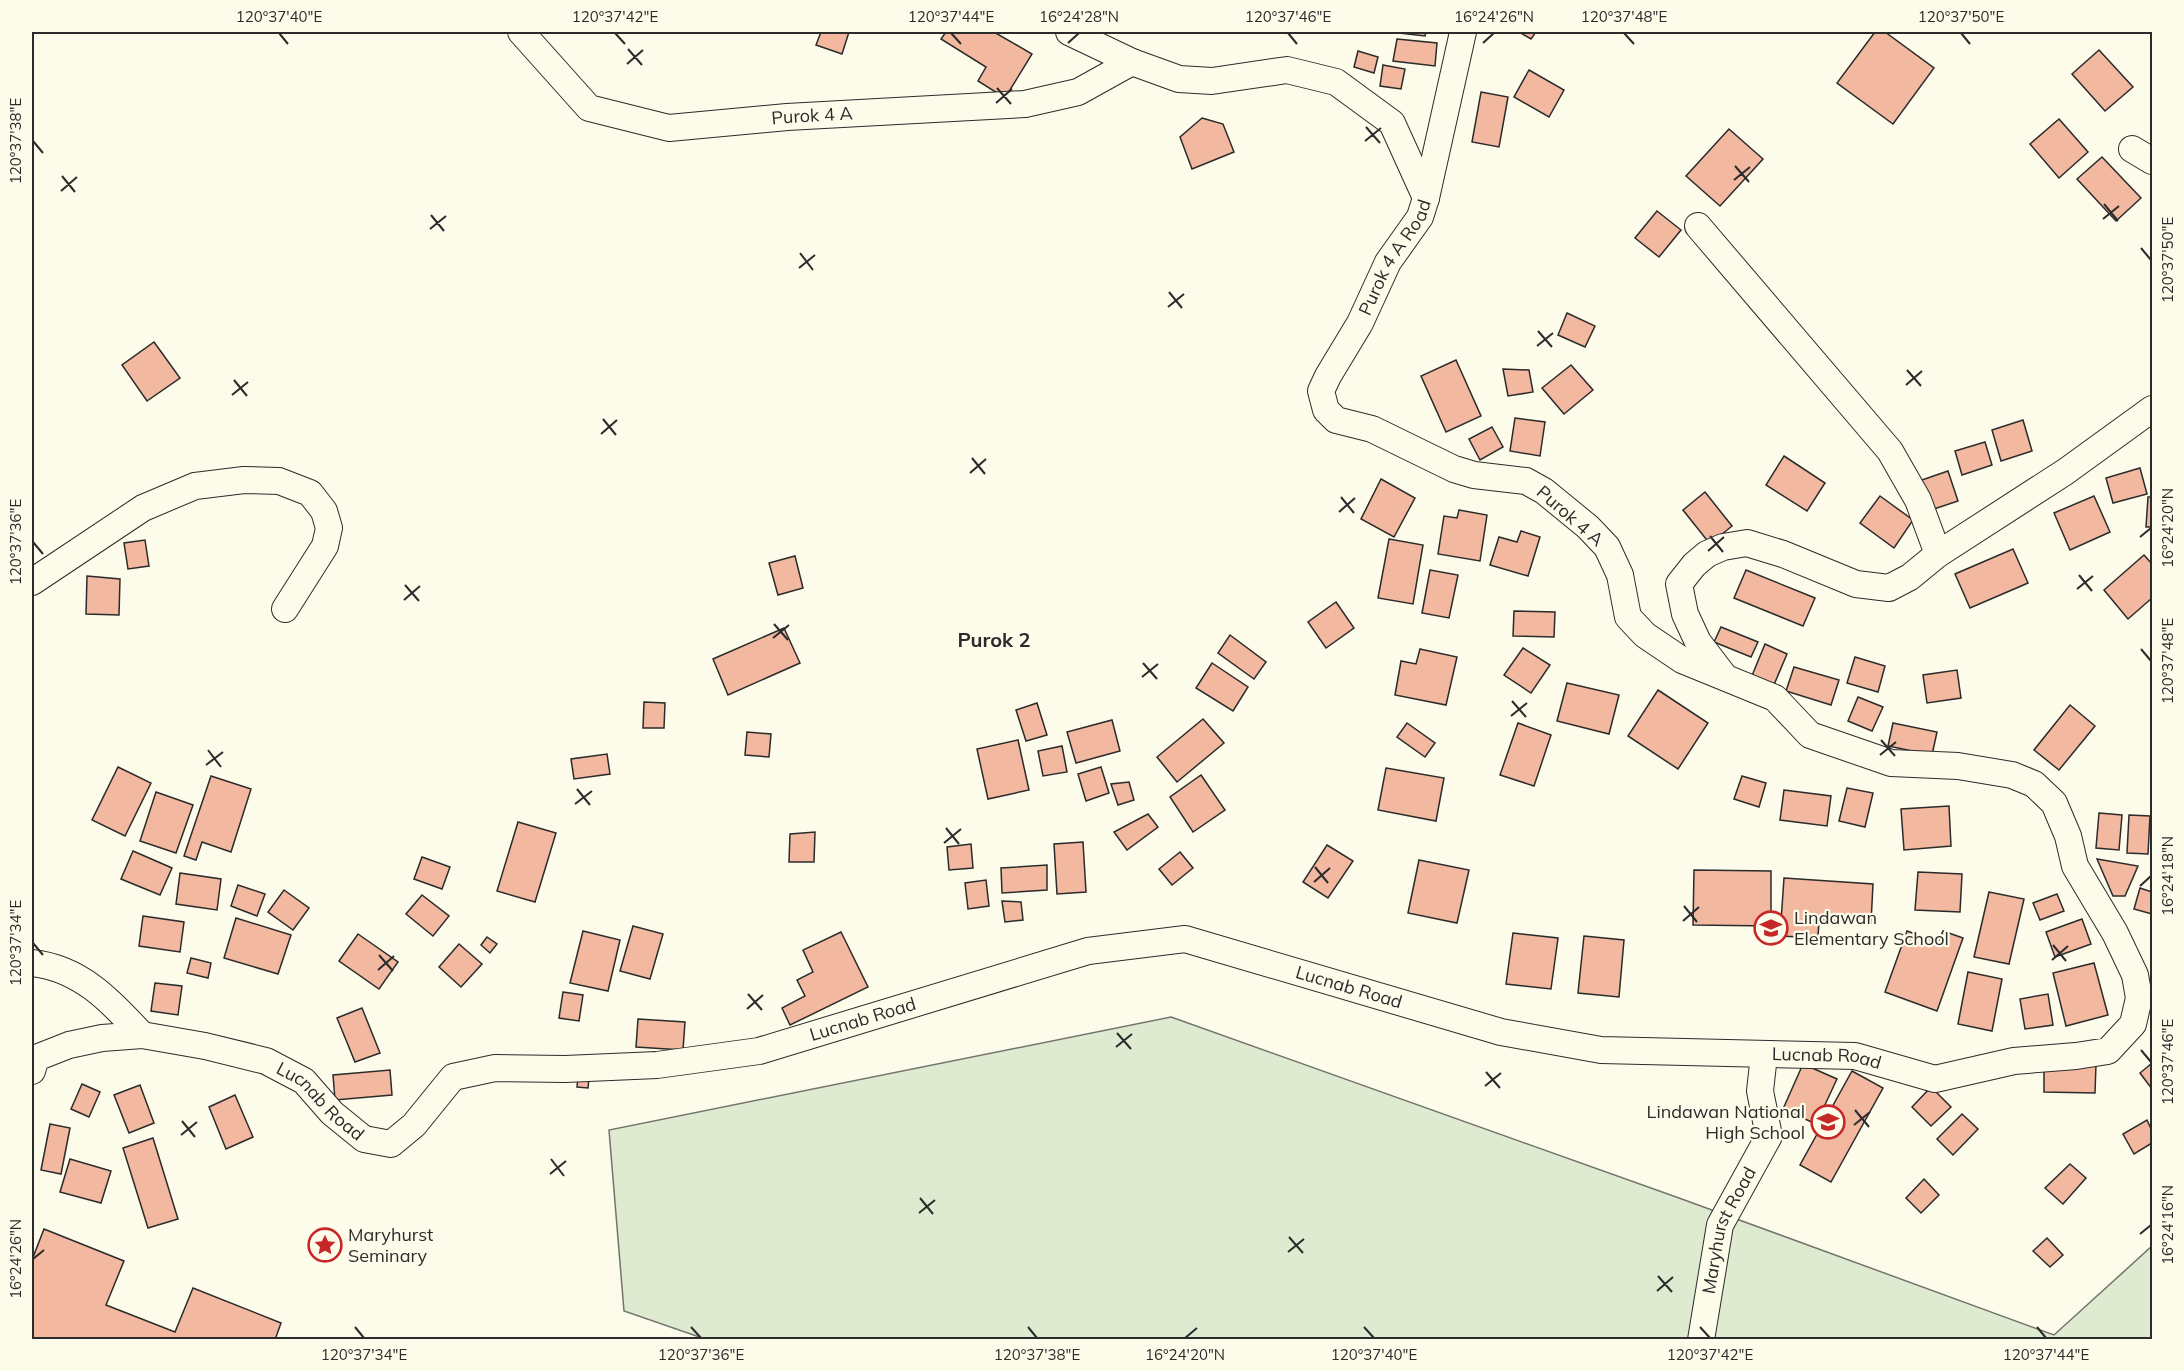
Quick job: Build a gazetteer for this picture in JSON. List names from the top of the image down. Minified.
{"streets":{"street":["Purok 4 A","Purok 4 A Road","Lucnab Road","Maryhurst Road"]},"crossings":[["Purok 4 A","Purok 4 A Road"],["Purok 4 A","Lucnab Road"],["Lucnab Road","Maryhurst Road"]],"districts":["Purok 2"],"places":{"school or university":["Lindawan Elementary School","Lindawan National High School"],"place":["Maryhurst Seminary"]},"coordinates":["120°37'40\"E","120°37'42\"E","120°37'44\"E","16°24'28\"N","120°37'46\"E","16°24'26\"N","120°37'48\"E","120°37'50\"E","120°37'38\"E","16°24'20\"N","120°37'36\"E","16°24'18\"N","120°37'34\"E","16°24'16\"N"]}
